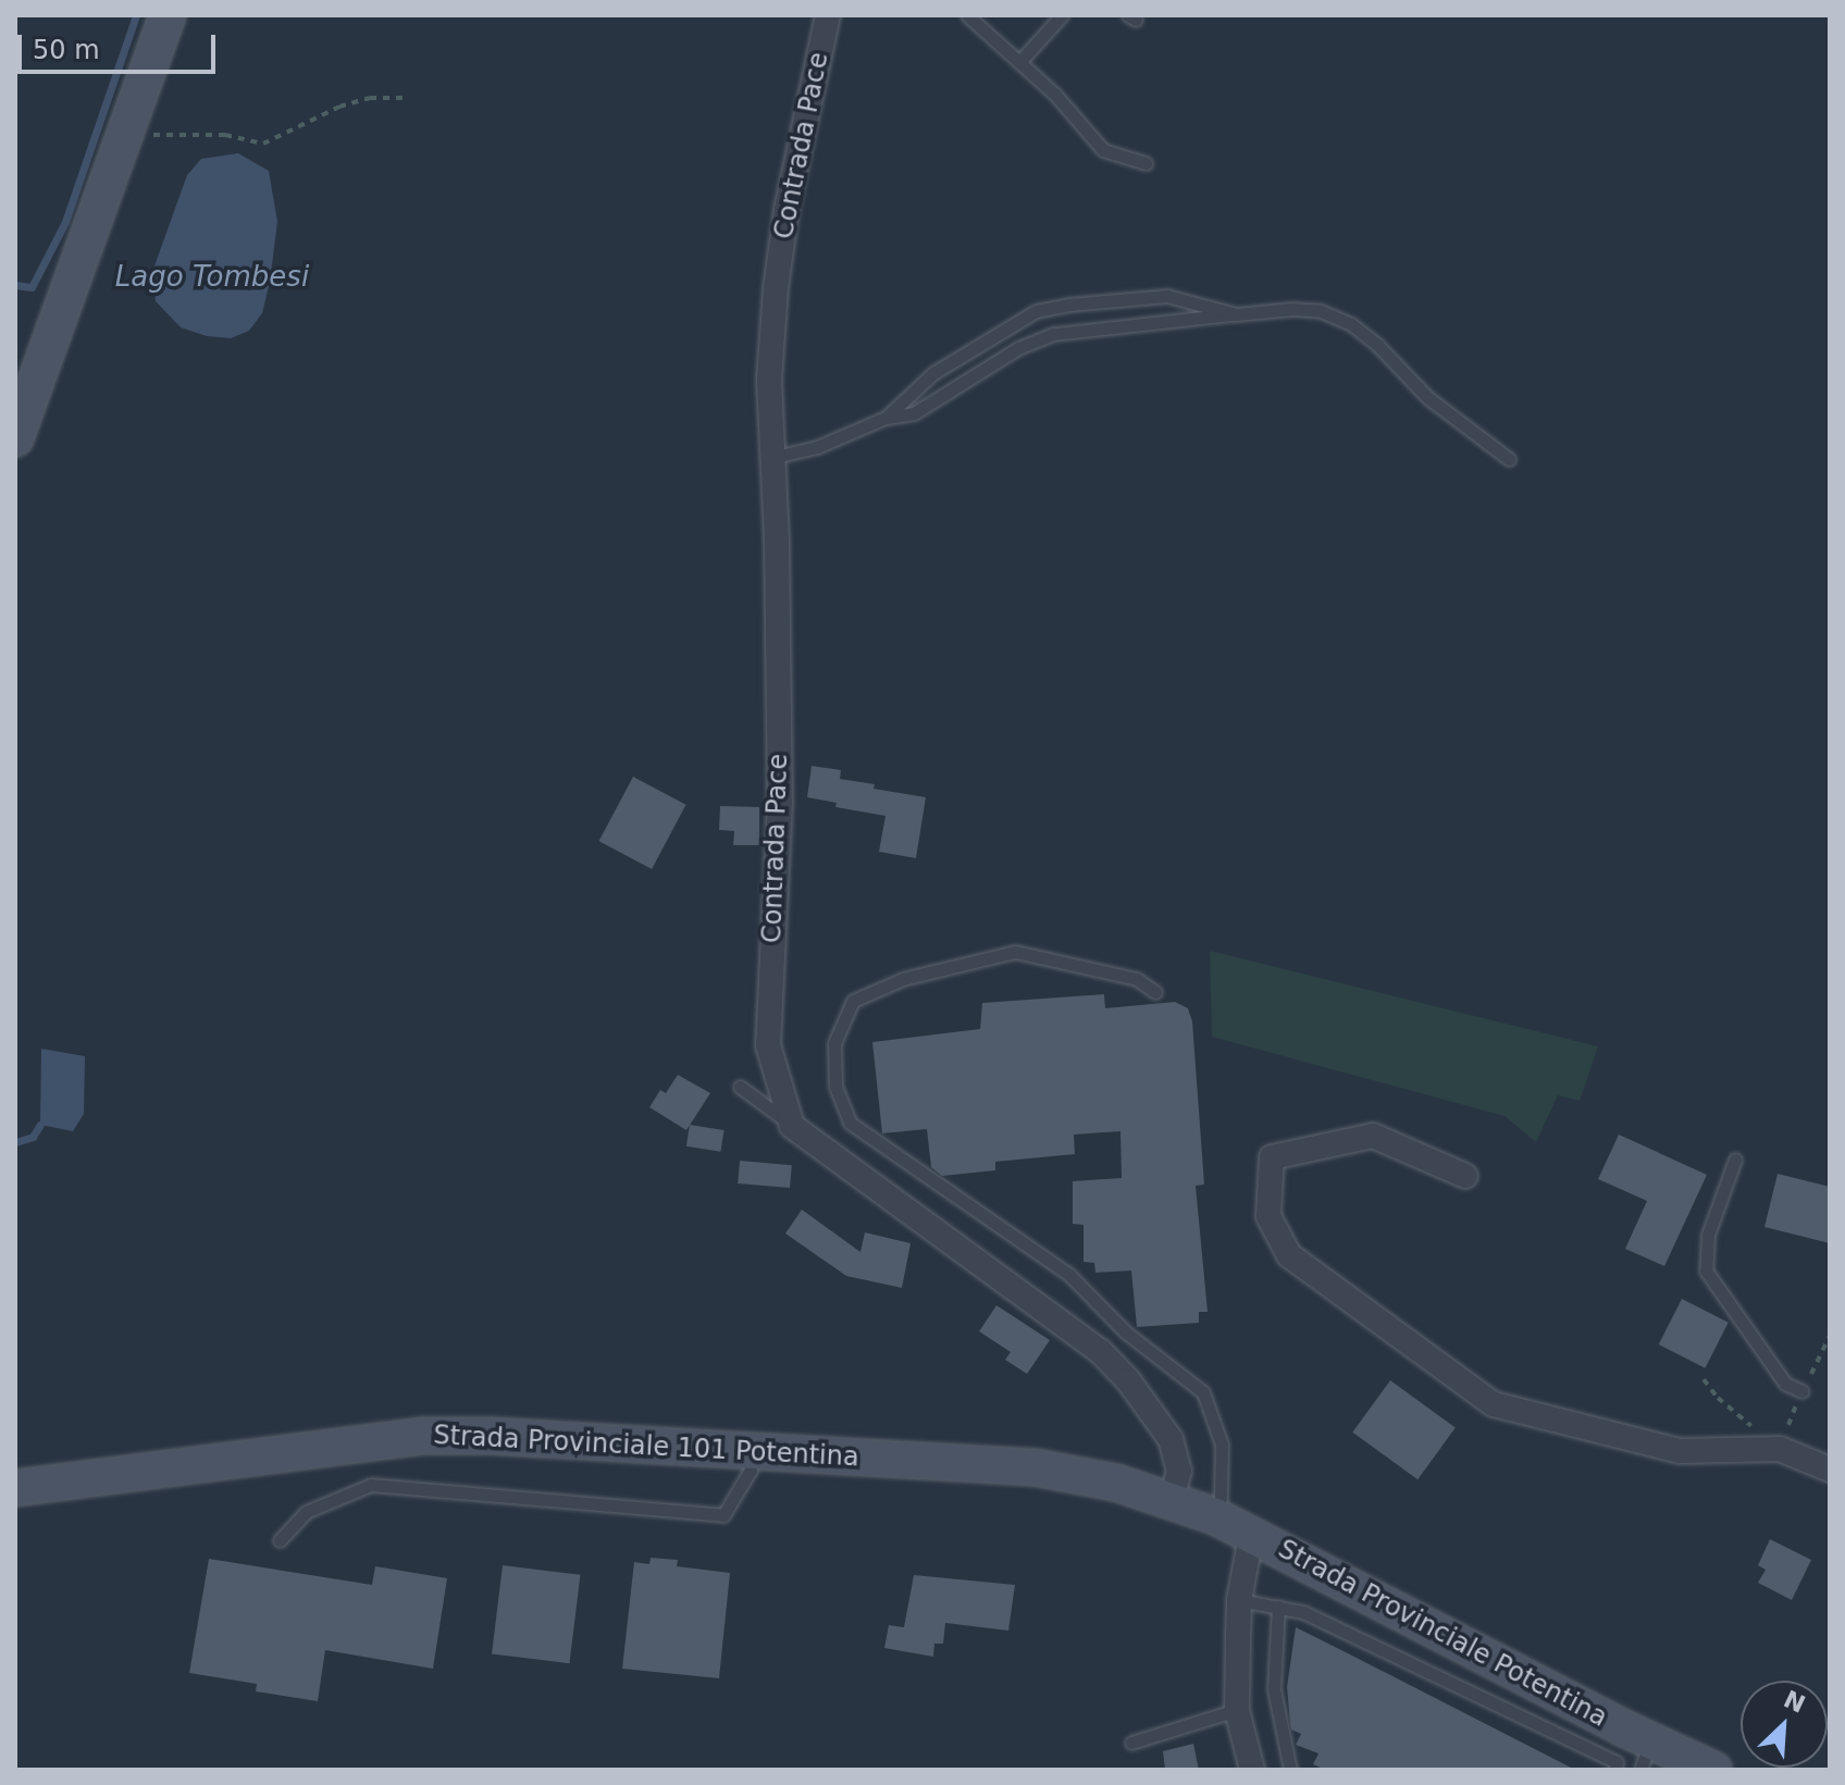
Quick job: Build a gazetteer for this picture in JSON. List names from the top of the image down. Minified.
{"streets":{"main road":["Strada Provinciale 101 Potentina","Strada Provinciale Potentina"],"street":["Contrada Pace"]},"crossings":[["Strada Provinciale 101 Potentina","Strada Provinciale Potentina"]],"water":["Lago Tombesi"],"scale_bar":"50 m","north":"top right"}
